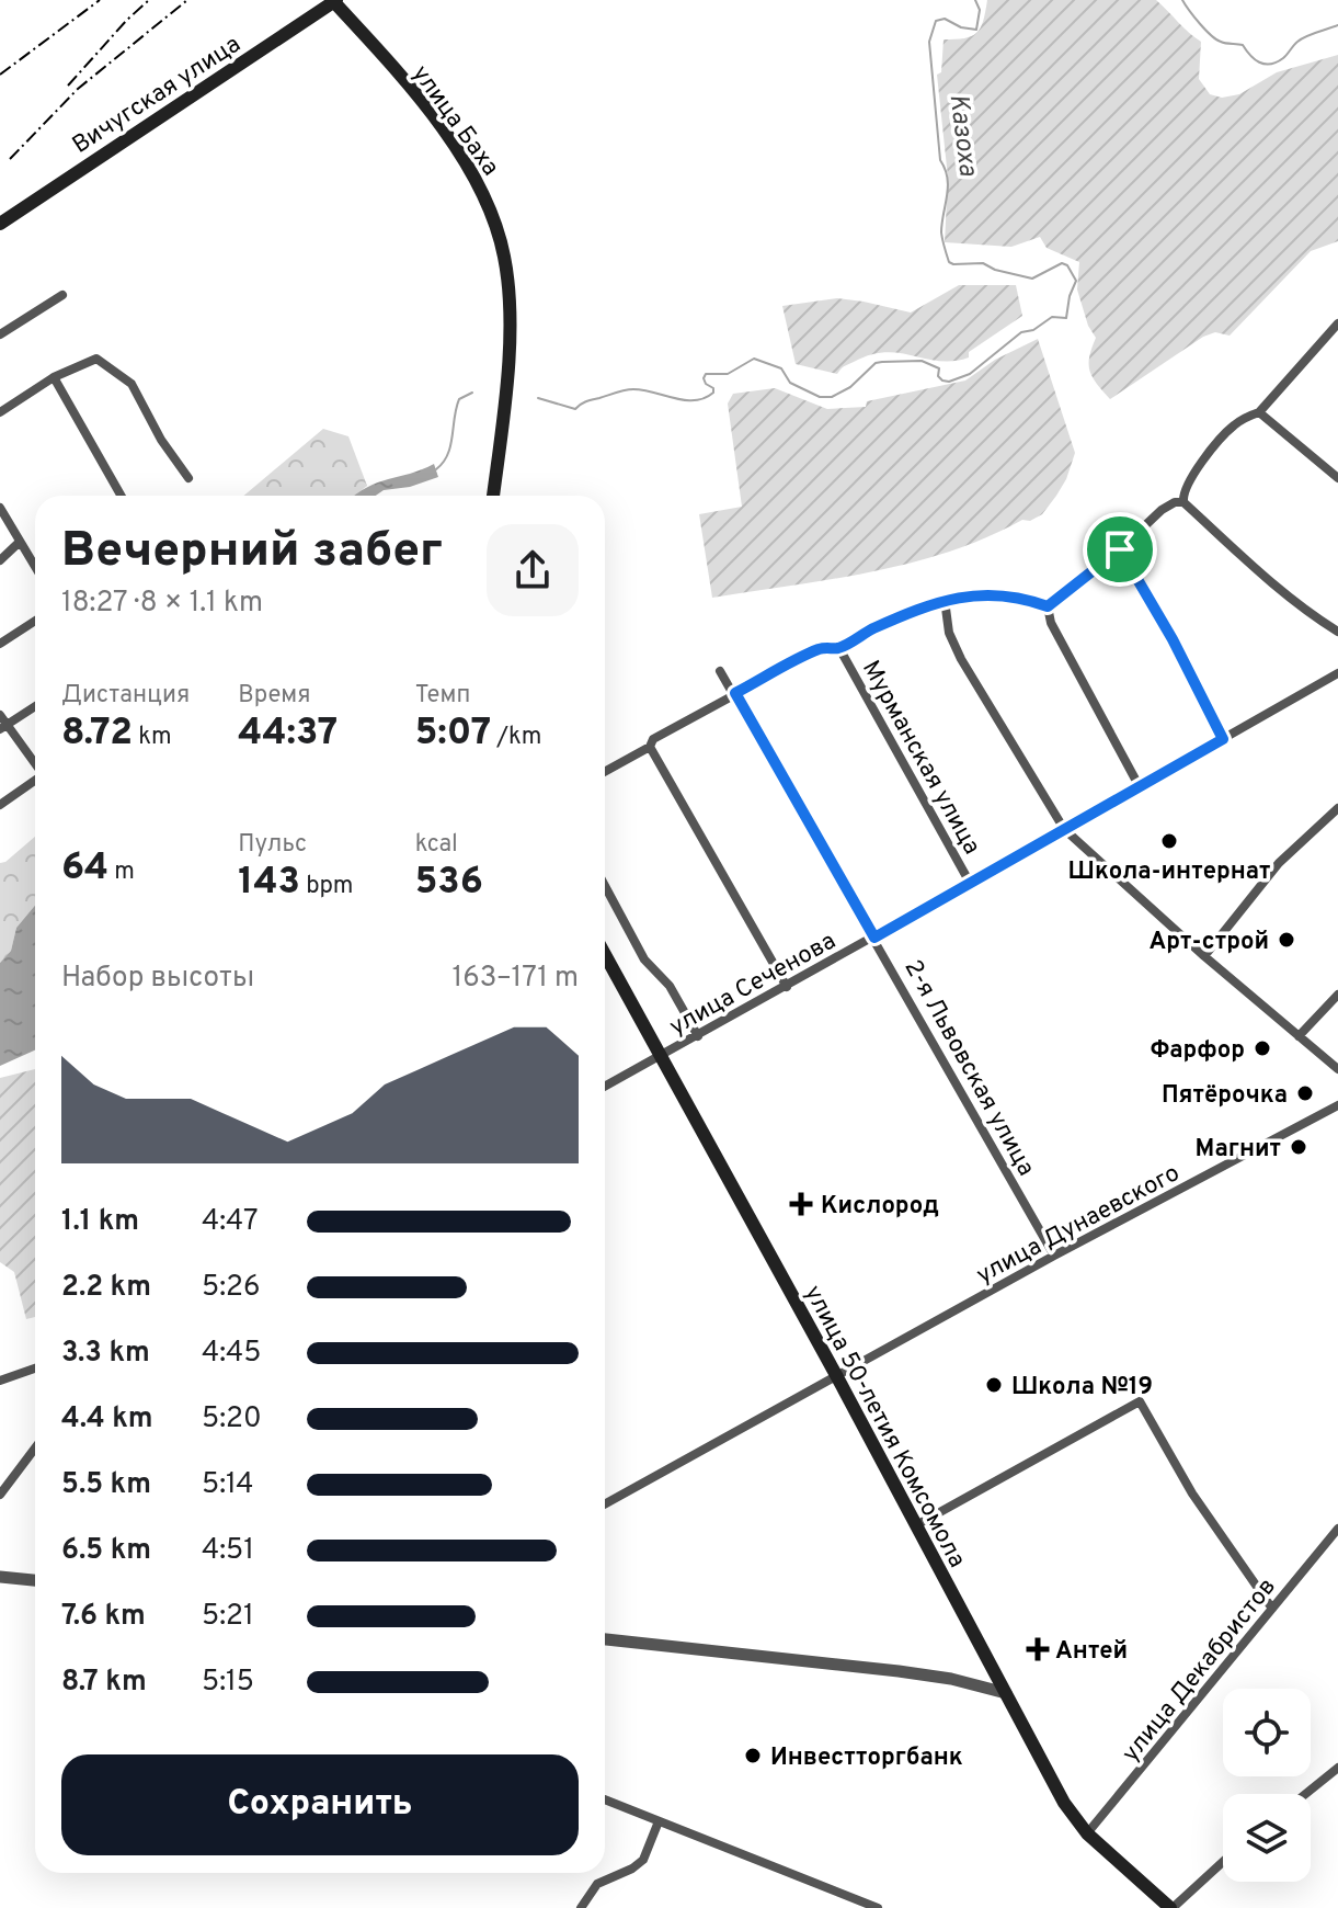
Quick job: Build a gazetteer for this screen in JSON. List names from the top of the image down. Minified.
{"streets":{"main road":["Вичугская улица","улица Баха","улица 50-летия Комсомола"],"street":["Мурманская улица","улица Сеченова","2-я Львовская улица","улица Дунаевского","улица Декабристов"]},"crossings":[["Вичугская улица","улица Баха"],["Мурманская улица","улица Сеченова"],["улица Сеченова","2-я Львовская улица"],["улица Сеченова","улица 50-летия Комсомола"],["2-я Львовская улица","улица Дунаевского"],["улица Дунаевского","улица 50-летия Комсомола"],["улица 50-летия Комсомола","улица Декабристов"]],"water":["Казоха"],"places":{"other":["Школа-интернат","Арт-строй","Фарфор","Пятёрочка","Магнит","Школа №19","Инвестторгбанк"],"health":["Кислород","Антей"]},"page":{"heading":["Вечерний забег","18:27 · 8 × 1.1 km"],"stats":[["Дистанция","8.72 km"],["Время","44:37"],["Темп","5:07 /km"],["64 m"],["Пульс","143 bpm"],["kcal","536"]],"chart":["Набор высоты","163–171 m"],"list":[{"name":"1.1 km","note":"4:47"},{"name":"2.2 km","note":"5:26"},{"name":"3.3 km","note":"4:45"},{"name":"4.4 km","note":"5:20"},{"name":"5.5 km","note":"5:14"},{"name":"6.5 km","note":"4:51"},{"name":"7.6 km","note":"5:21"},{"name":"8.7 km","note":"5:15"}],"buttons":"Сохранить"}}
